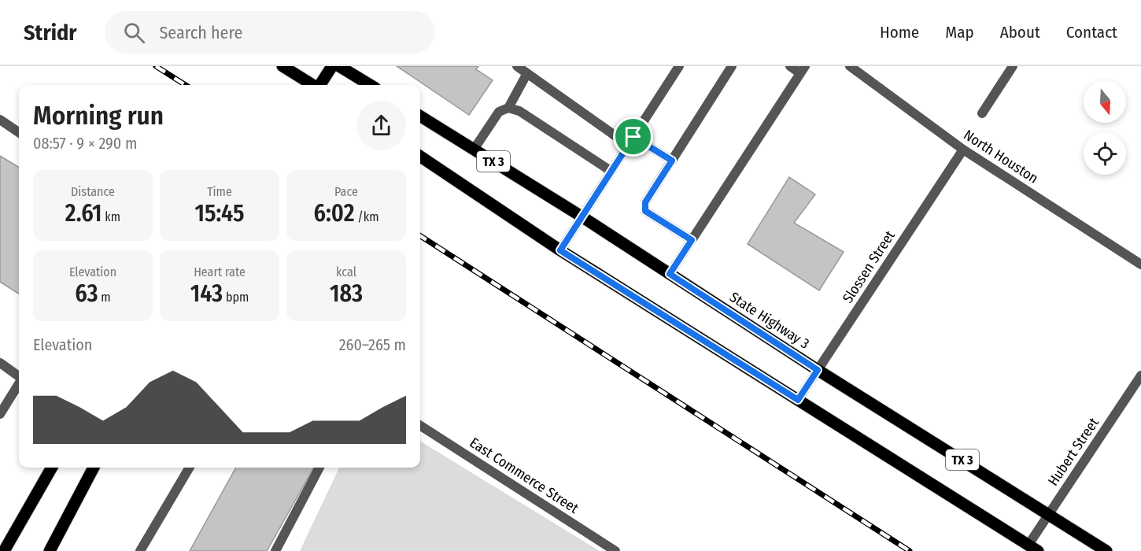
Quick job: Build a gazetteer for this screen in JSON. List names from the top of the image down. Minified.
{"streets":{"main road":["TX 3","State Highway 3"],"street":["North Houston","Slossen Street","Hubert Street","East Commerce Street"]},"crossings":[["North Houston","Slossen Street"],["TX 3","Slossen Street"],["TX 3","Hubert Street"],["Slossen Street","State Highway 3"],["State Highway 3","Hubert Street"]],"north":"bottom","page":{"header":"Stridr","search":"Search here","nav":["Home","Map","About","Contact"],"heading":["Morning run","08:57 · 9 × 290 m"],"stats":[["Distance","2.61 km"],["Time","15:45"],["Pace","6:02 /km"],["Elevation","63 m"],["Heart rate","143 bpm"],["kcal","183"]],"chart":["Elevation","260–265 m"]}}
